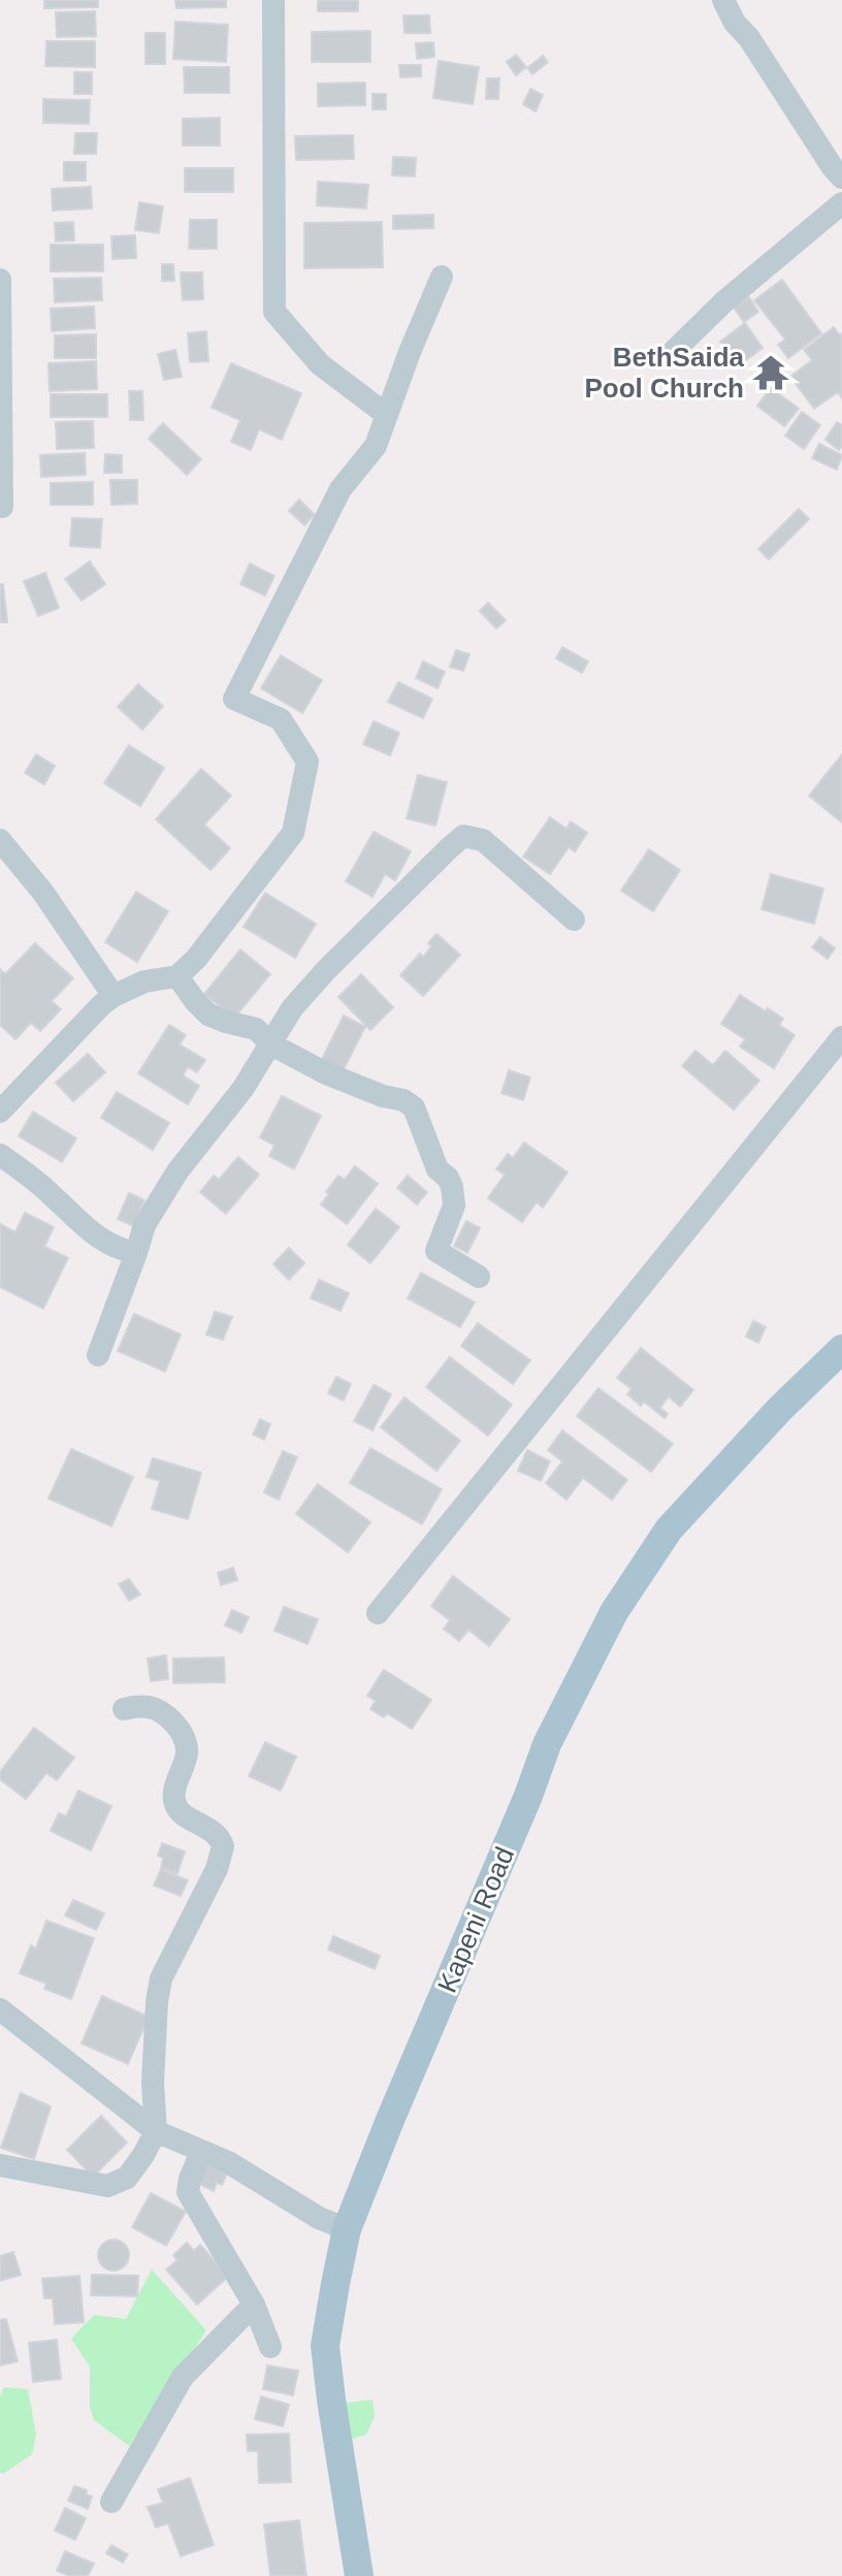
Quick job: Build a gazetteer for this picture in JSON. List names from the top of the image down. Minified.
{"streets":{"main road":["Kapeni Road"]},"places":{"temple":["BethSaida Pool Church"]}}
